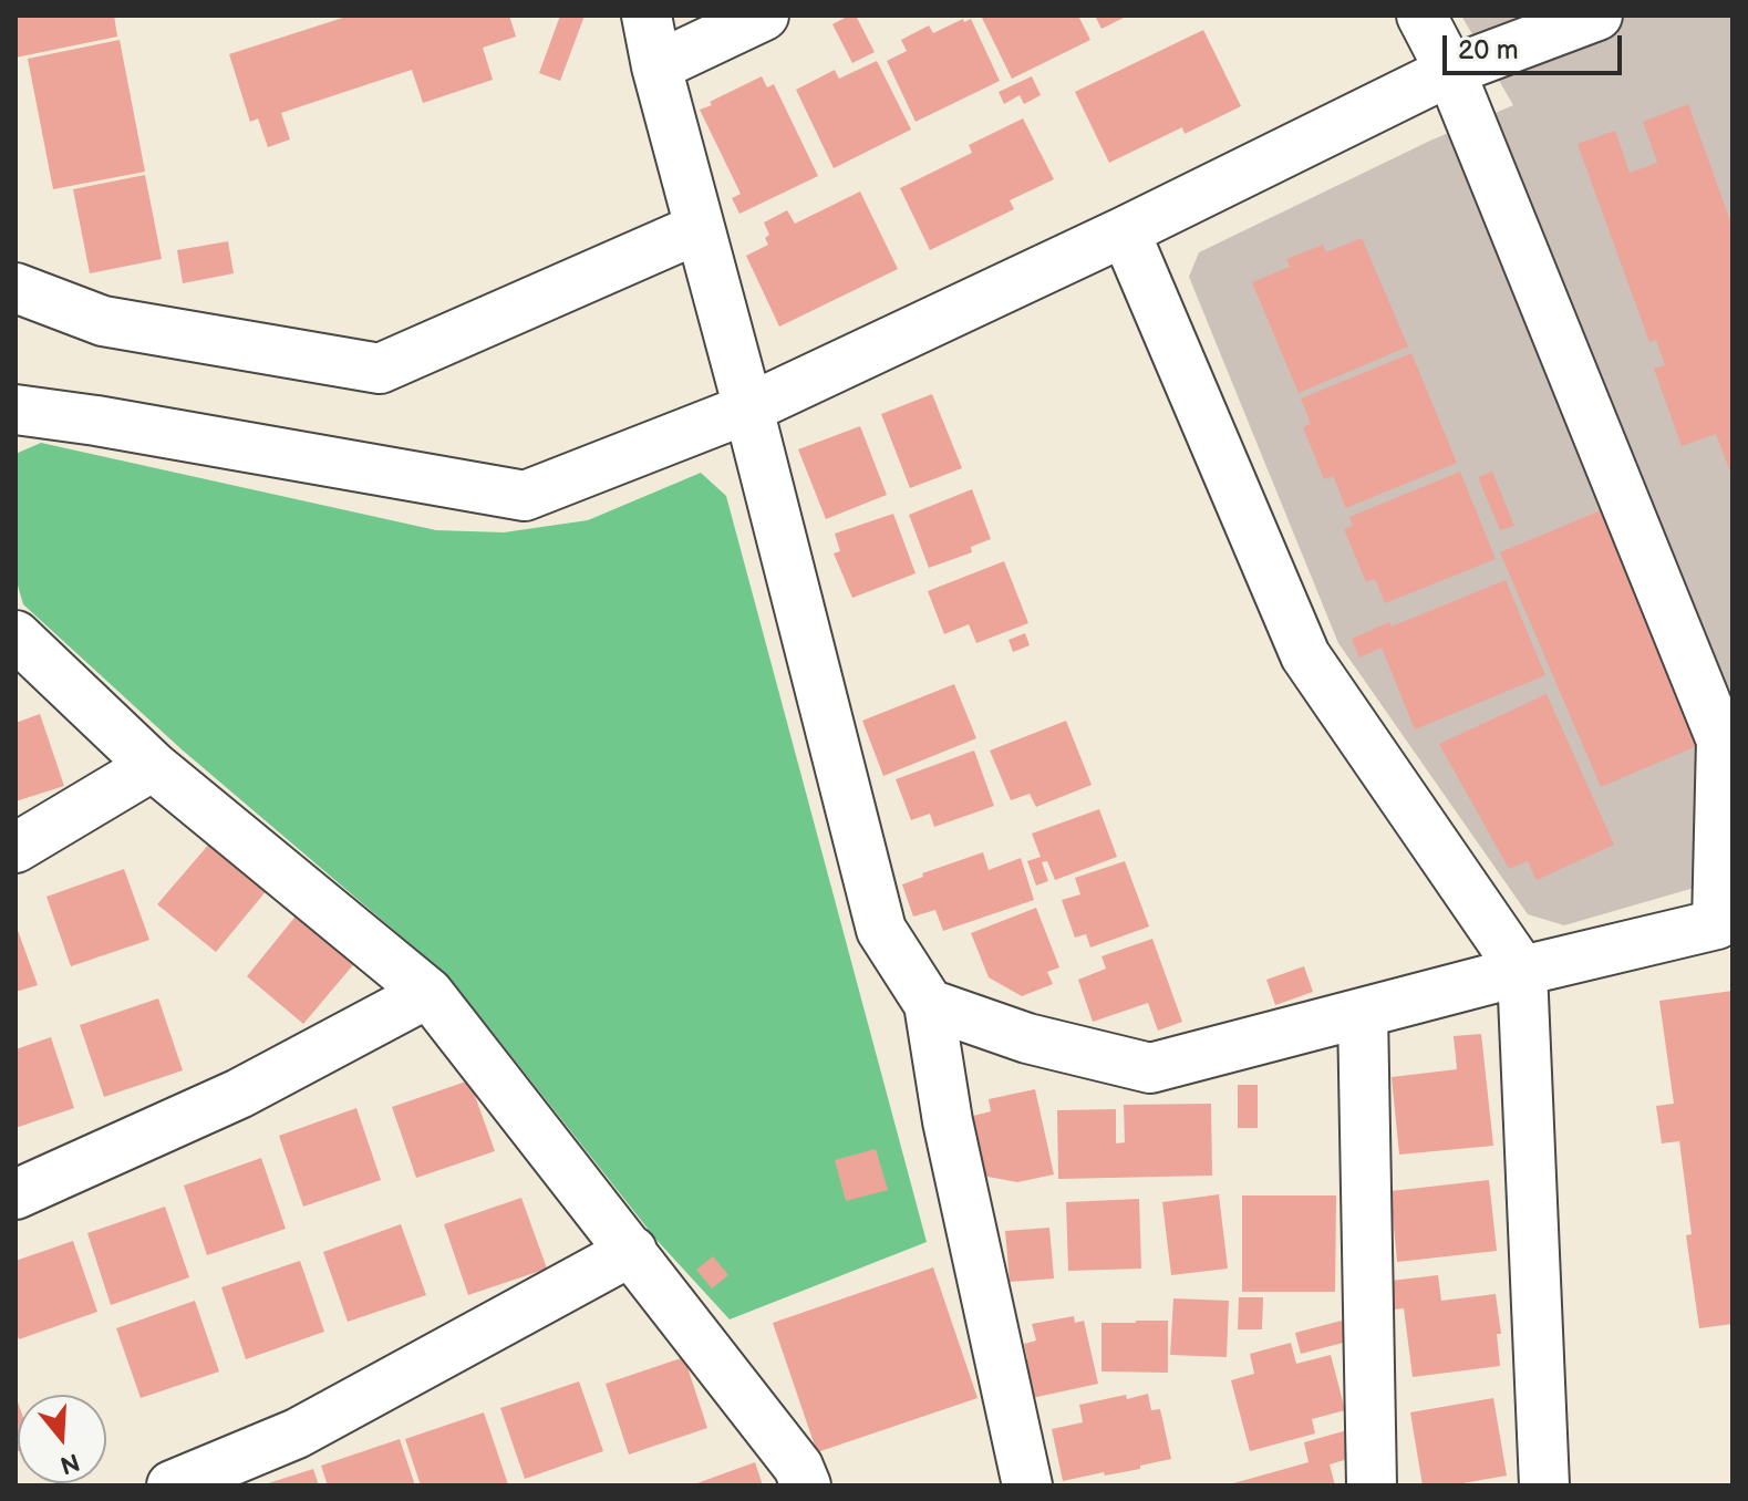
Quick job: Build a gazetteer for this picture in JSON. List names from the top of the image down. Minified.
{"scale_bar":"20 m","north":"bottom"}
